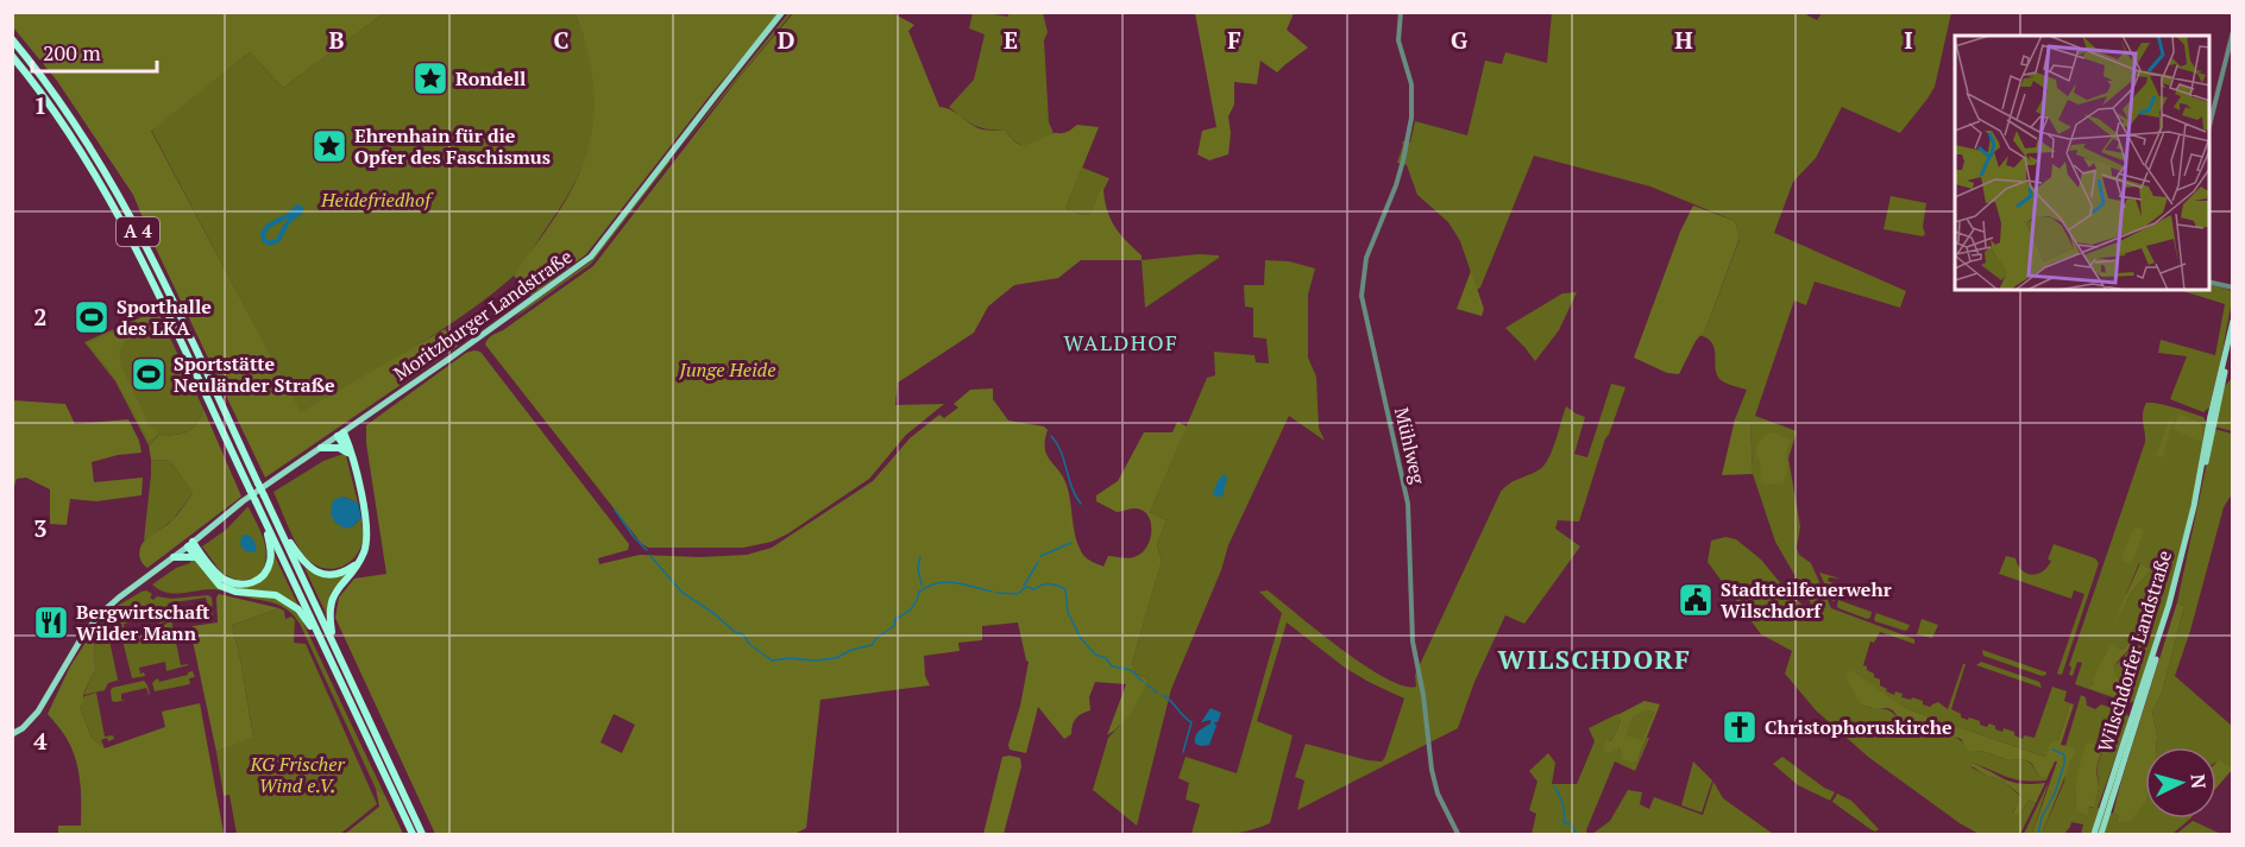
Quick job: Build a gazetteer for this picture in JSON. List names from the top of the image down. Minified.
{"streets":{"highway":["A 4"],"main road":["Moritzburger Landstraße","Wilschdorfer Landstraße"],"street":["Mühlweg"]},"districts":["WALDHOF","WILSCHDORF"],"parks":["Heidefriedhof","Junge Heide","KG Frischer Wind e.V."],"places":{"place":["Rondell","Ehrenhain für die Opfer des Faschismus"],"sports":["Sporthalle des LKA","Sportstätte Neuländer Straße"],"public building":["Stadtteilfeuerwehr Wilschdorf"],"restaurant":["Bergwirtschaft Wilder Mann"],"church":["Christophoruskirche"]},"scale_bar":"200 m","north":"right","grid":{"columns":["B","C","D","E","F","G","H","I"],"rows":["1","2","3","4"]}}
